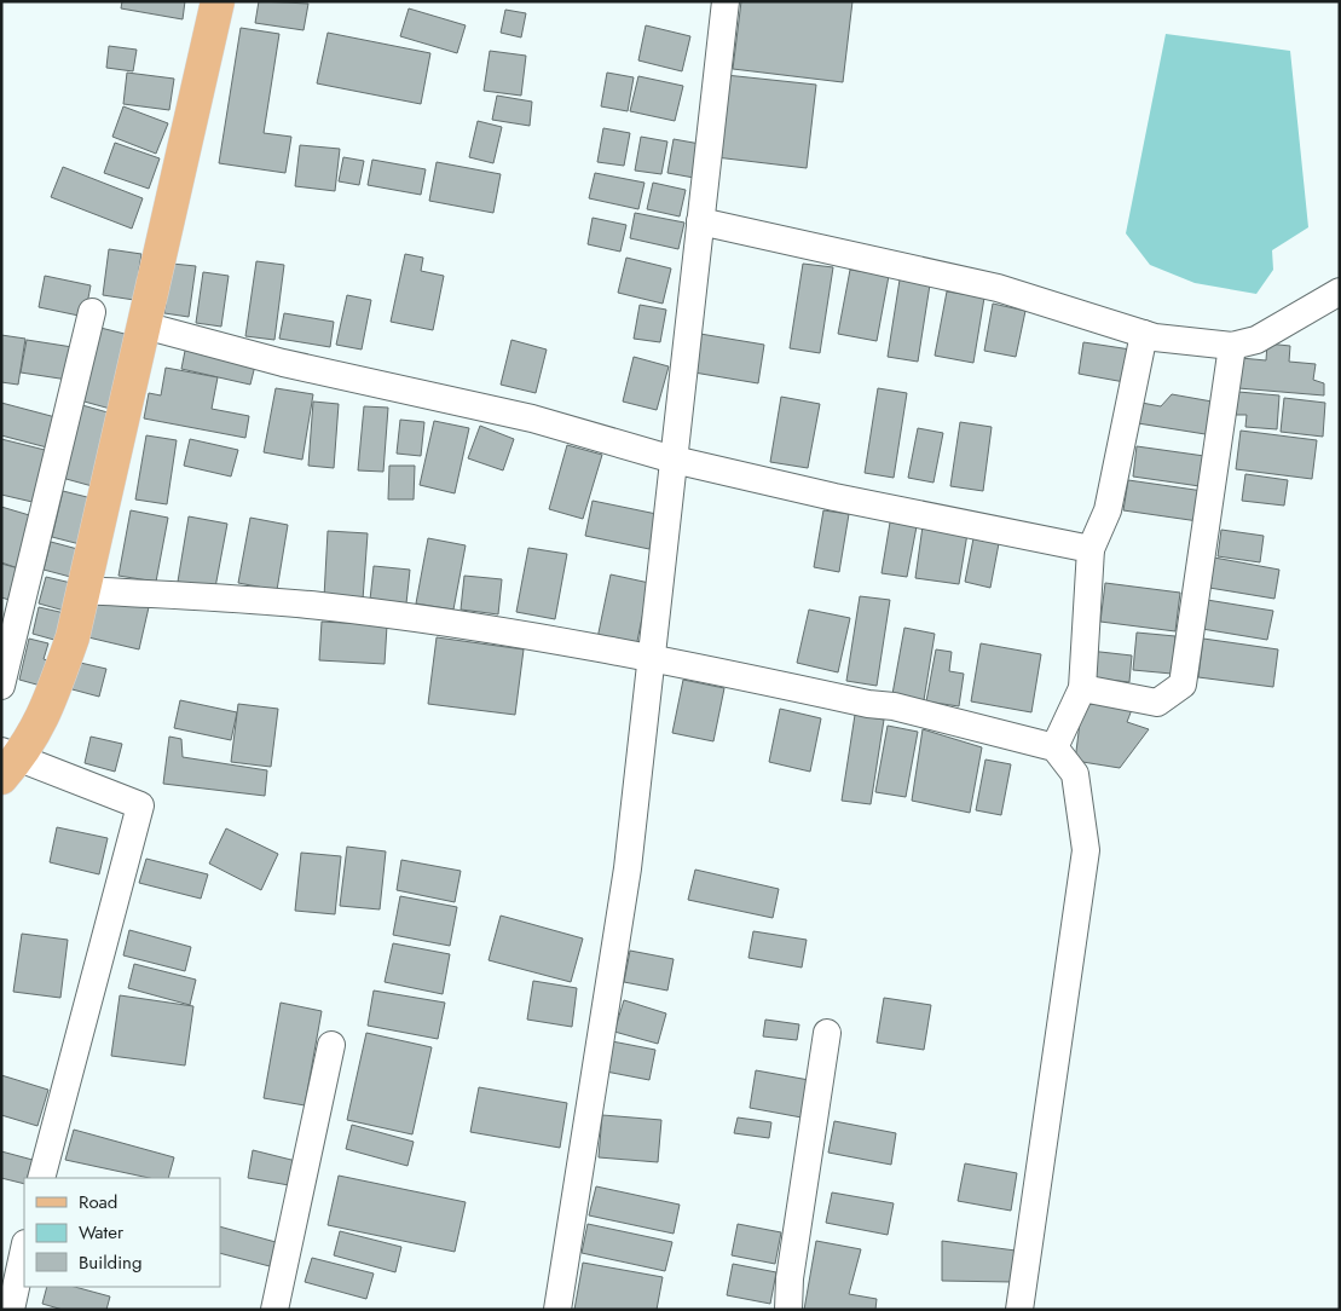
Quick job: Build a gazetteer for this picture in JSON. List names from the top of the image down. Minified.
{"legend":["Road","Water","Building"]}
